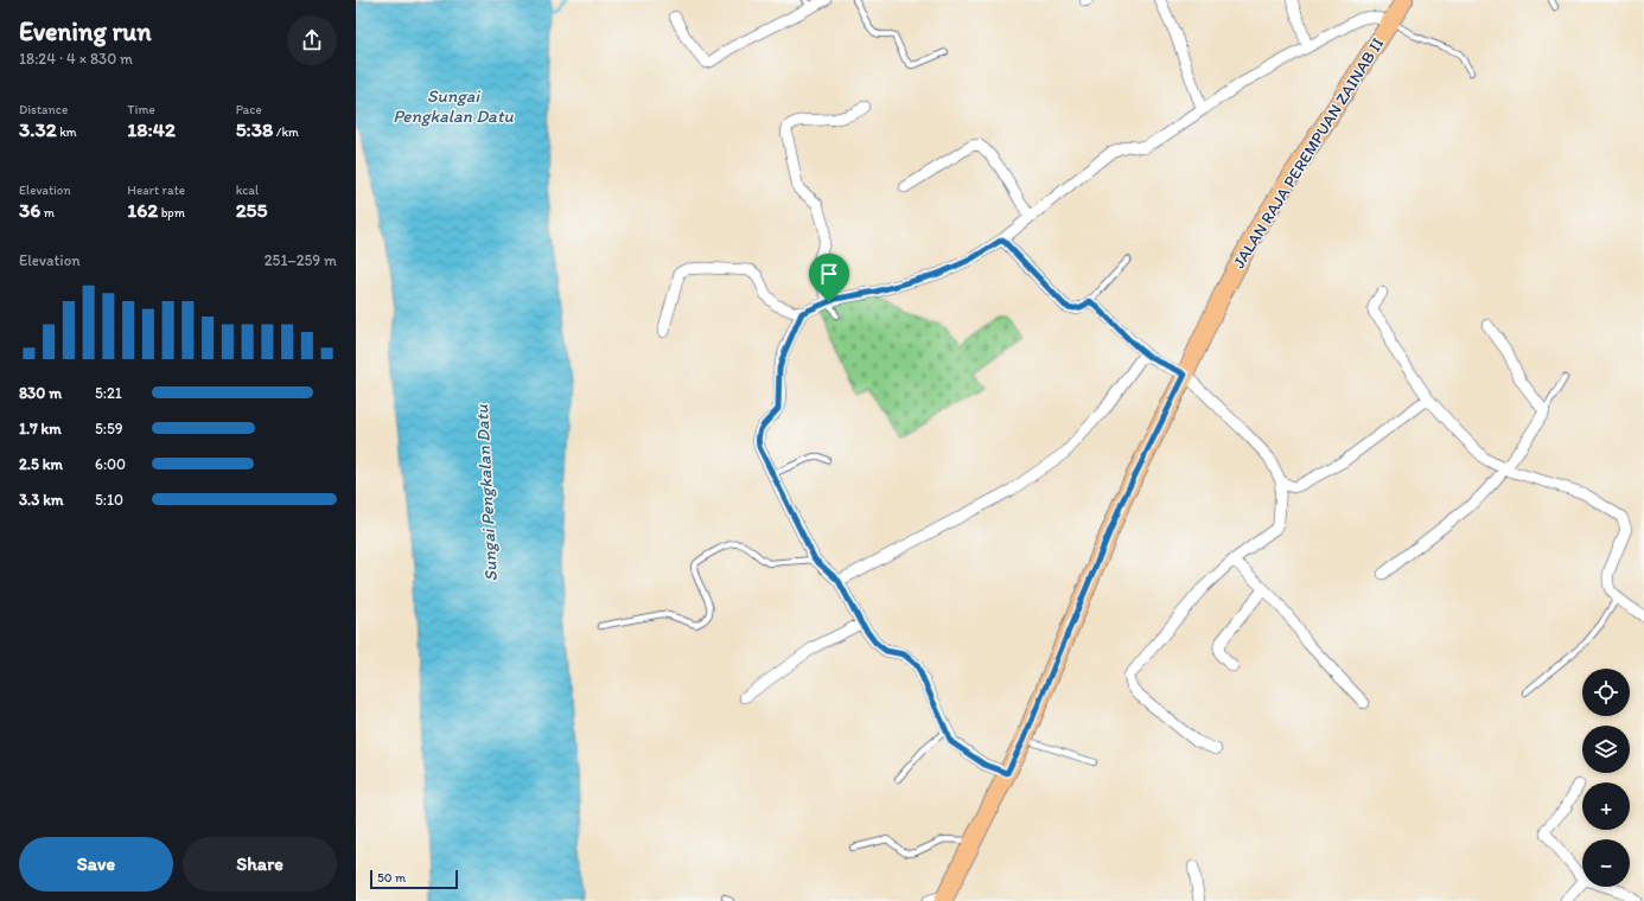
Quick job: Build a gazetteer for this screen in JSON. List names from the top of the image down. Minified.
{"streets":{"main road":["JALAN RAJA PEREMPUAN ZAINAB II"]},"water":["Sungai Pengkalan Datu"],"scale_bar":"50 m","page":{"heading":["Evening run","18:24 · 4 × 830 m"],"stats":[["Distance","3.32 km"],["Time","18:42"],["Pace","5:38 /km"],["Elevation","36 m"],["Heart rate","162 bpm"],["kcal","255"]],"chart":["Elevation","251–259 m"],"list":[{"name":"830 m","note":"5:21"},{"name":"1.7 km","note":"5:59"},{"name":"2.5 km","note":"6:00"},{"name":"3.3 km","note":"5:10"}],"map_buttons":["+","−"],"buttons":["Save","Share"],"scale":"50 m"}}
